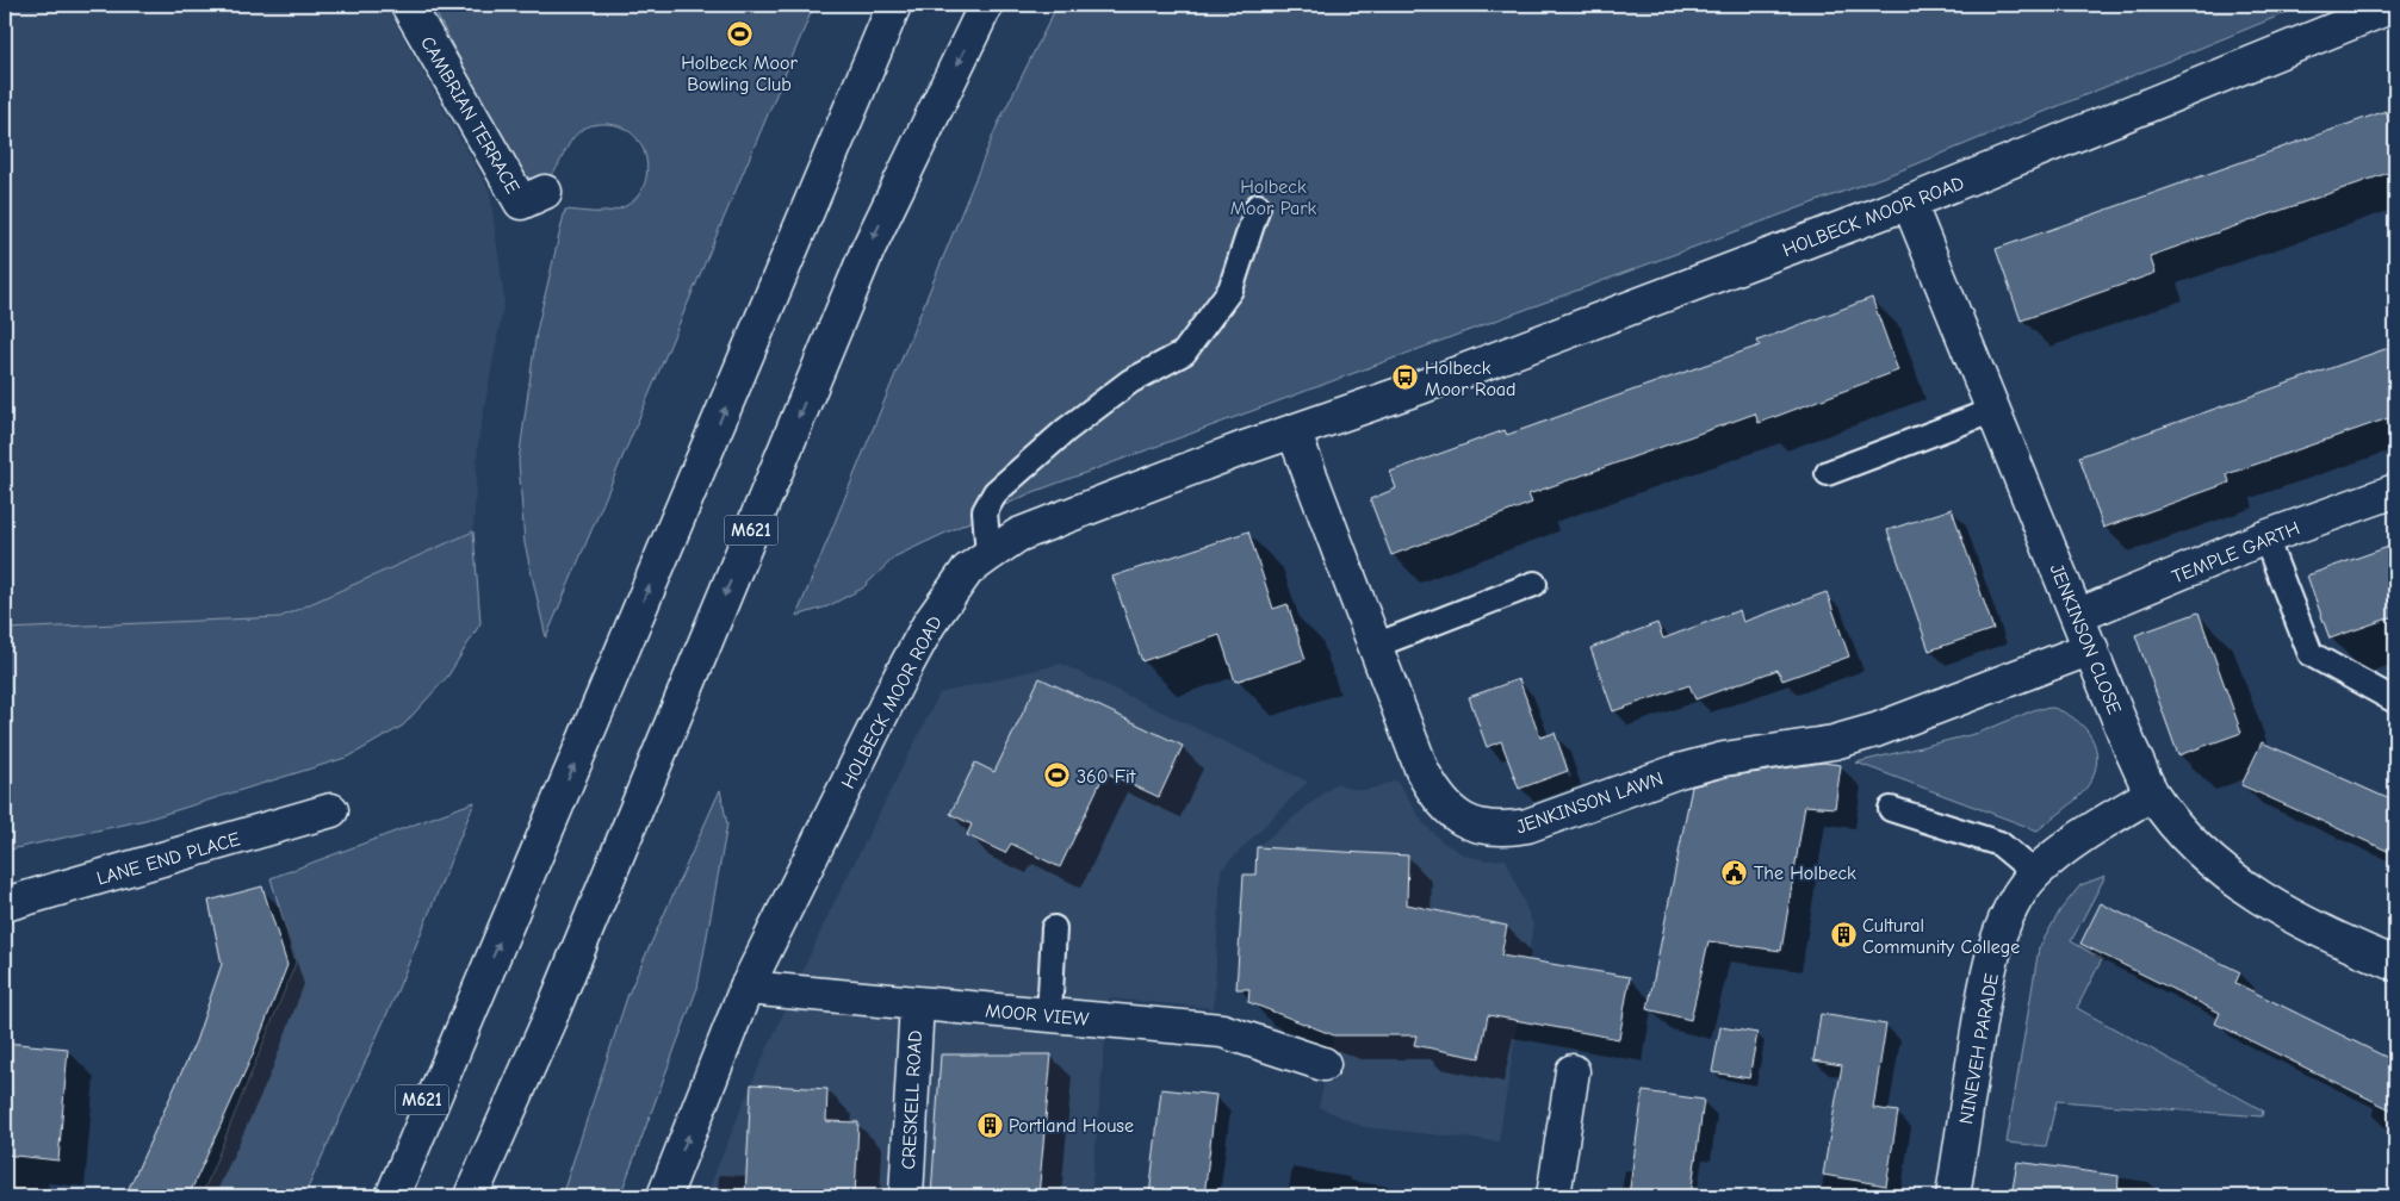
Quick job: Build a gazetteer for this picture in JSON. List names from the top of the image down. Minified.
{"streets":{"main road":["CAMBRIAN TERRACE","HOLBECK MOOR ROAD","M621","TEMPLE GARTH","JENKINSON CLOSE","JENKINSON LAWN","LANE END PLACE","MOOR VIEW","NINEVEH PARADE","CRESKELL ROAD"]},"crossings":[["HOLBECK MOOR ROAD","JENKINSON CLOSE"],["HOLBECK MOOR ROAD","JENKINSON LAWN"],["HOLBECK MOOR ROAD","MOOR VIEW"],["TEMPLE GARTH","JENKINSON CLOSE"],["JENKINSON CLOSE","JENKINSON LAWN"],["JENKINSON CLOSE","NINEVEH PARADE"],["MOOR VIEW","CRESKELL ROAD"]],"parks":["Holbeck Moor Park"],"places":{"sports":["Holbeck Moor Bowling Club","360 Fit"],"bus stop":["Holbeck Moor Road"],"public building":["The Holbeck"],"building":["Cultural Community College","Portland House"]}}
